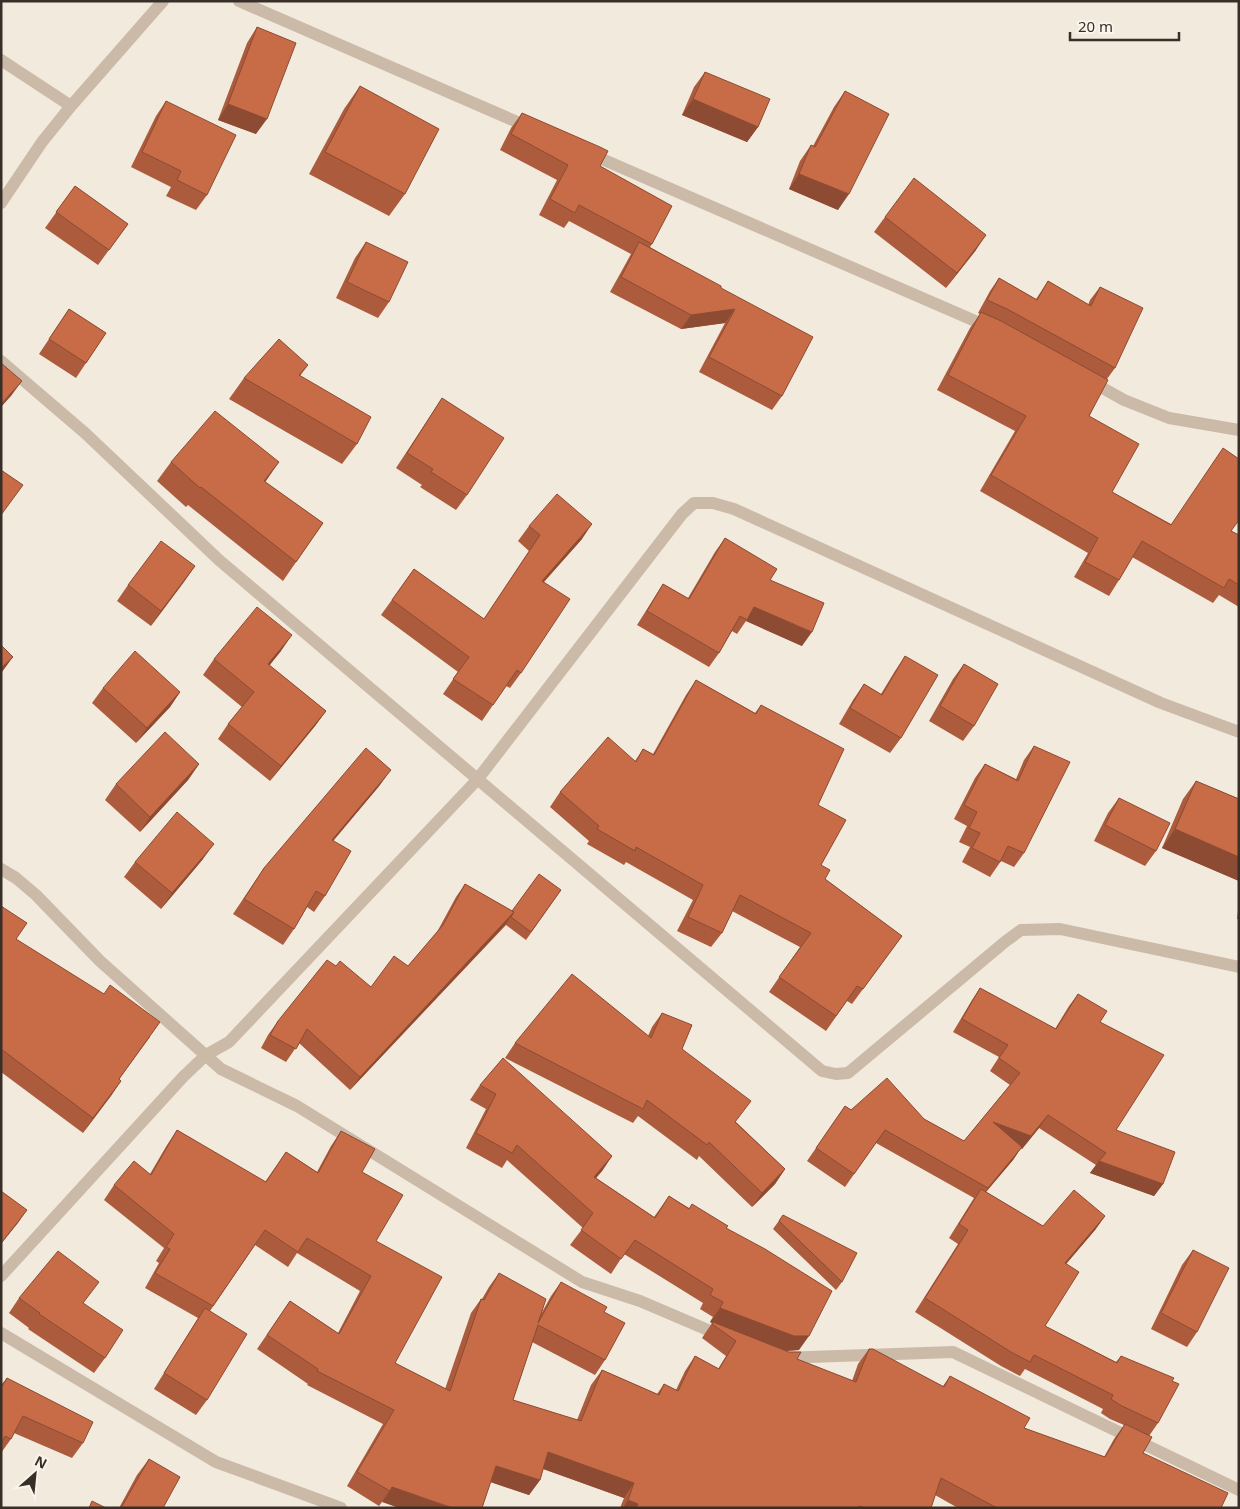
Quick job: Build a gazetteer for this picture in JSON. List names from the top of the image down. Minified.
{"scale_bar":"20 m","north":"top right"}
